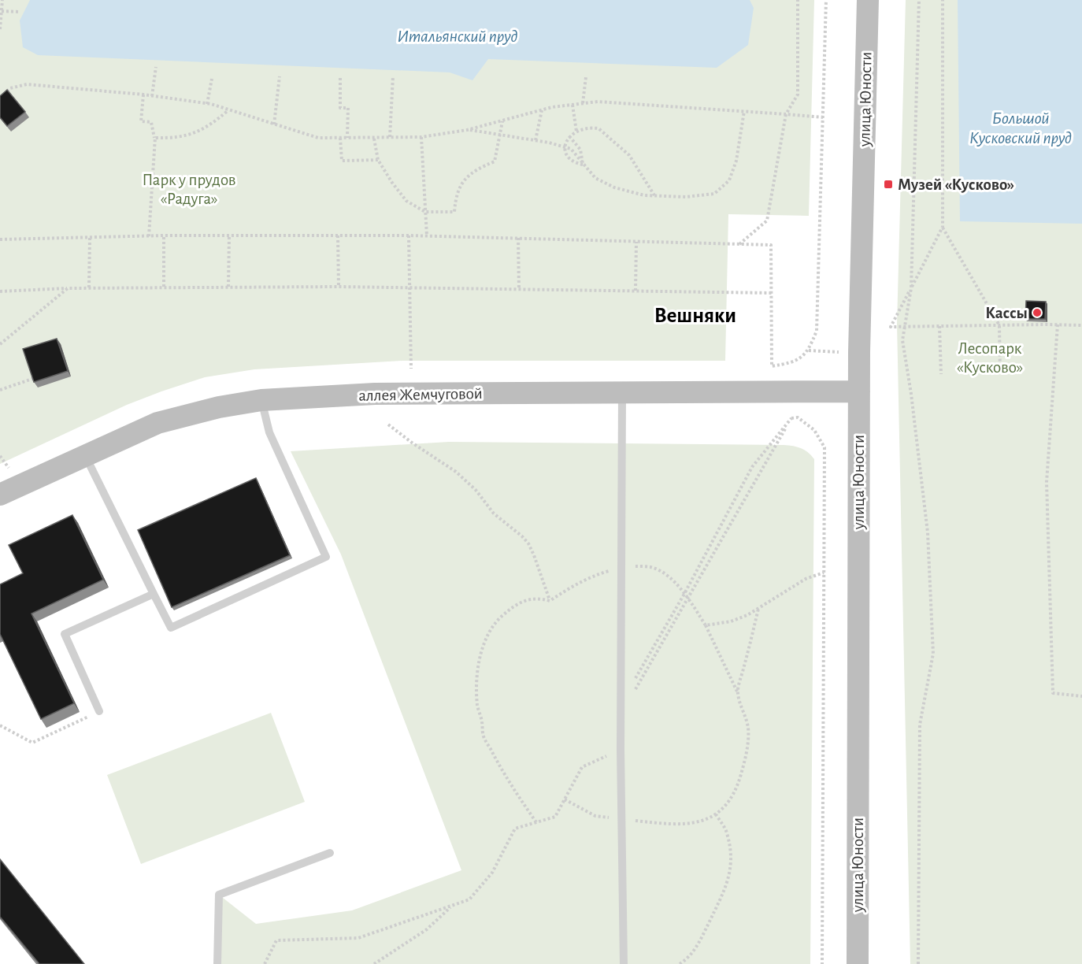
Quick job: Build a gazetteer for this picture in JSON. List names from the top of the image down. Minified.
{"streets":{"main road":["улица Юности","аллея Жемчуговой"]},"crossings":[["улица Юности","аллея Жемчуговой"]],"districts":["Вешняки"],"water":["Итальянский пруд","Большой Кусковский пруд"],"parks":["Парк у прудов «Радуга»","Лесопарк «Кусково»"],"places":{"transit":["Музей «Кусково»"],"other":["Кассы"]}}
